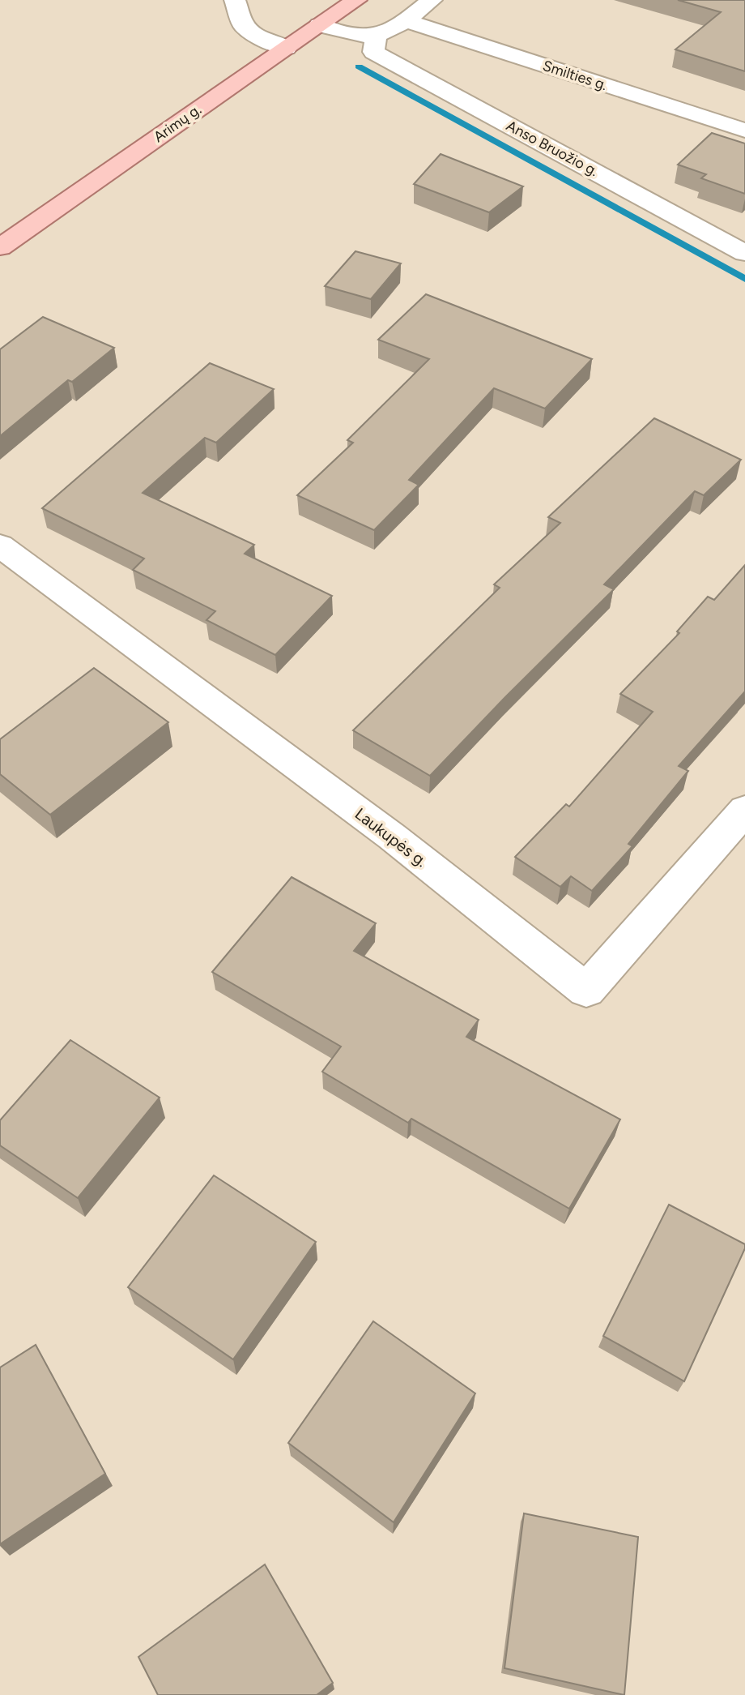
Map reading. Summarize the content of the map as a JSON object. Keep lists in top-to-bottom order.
{
  "streets": {
    "main road": ["Arimų g."],
    "street": ["Smilties g.", "Anso Bruožio g.", "Laukupės g."]
  }
}
